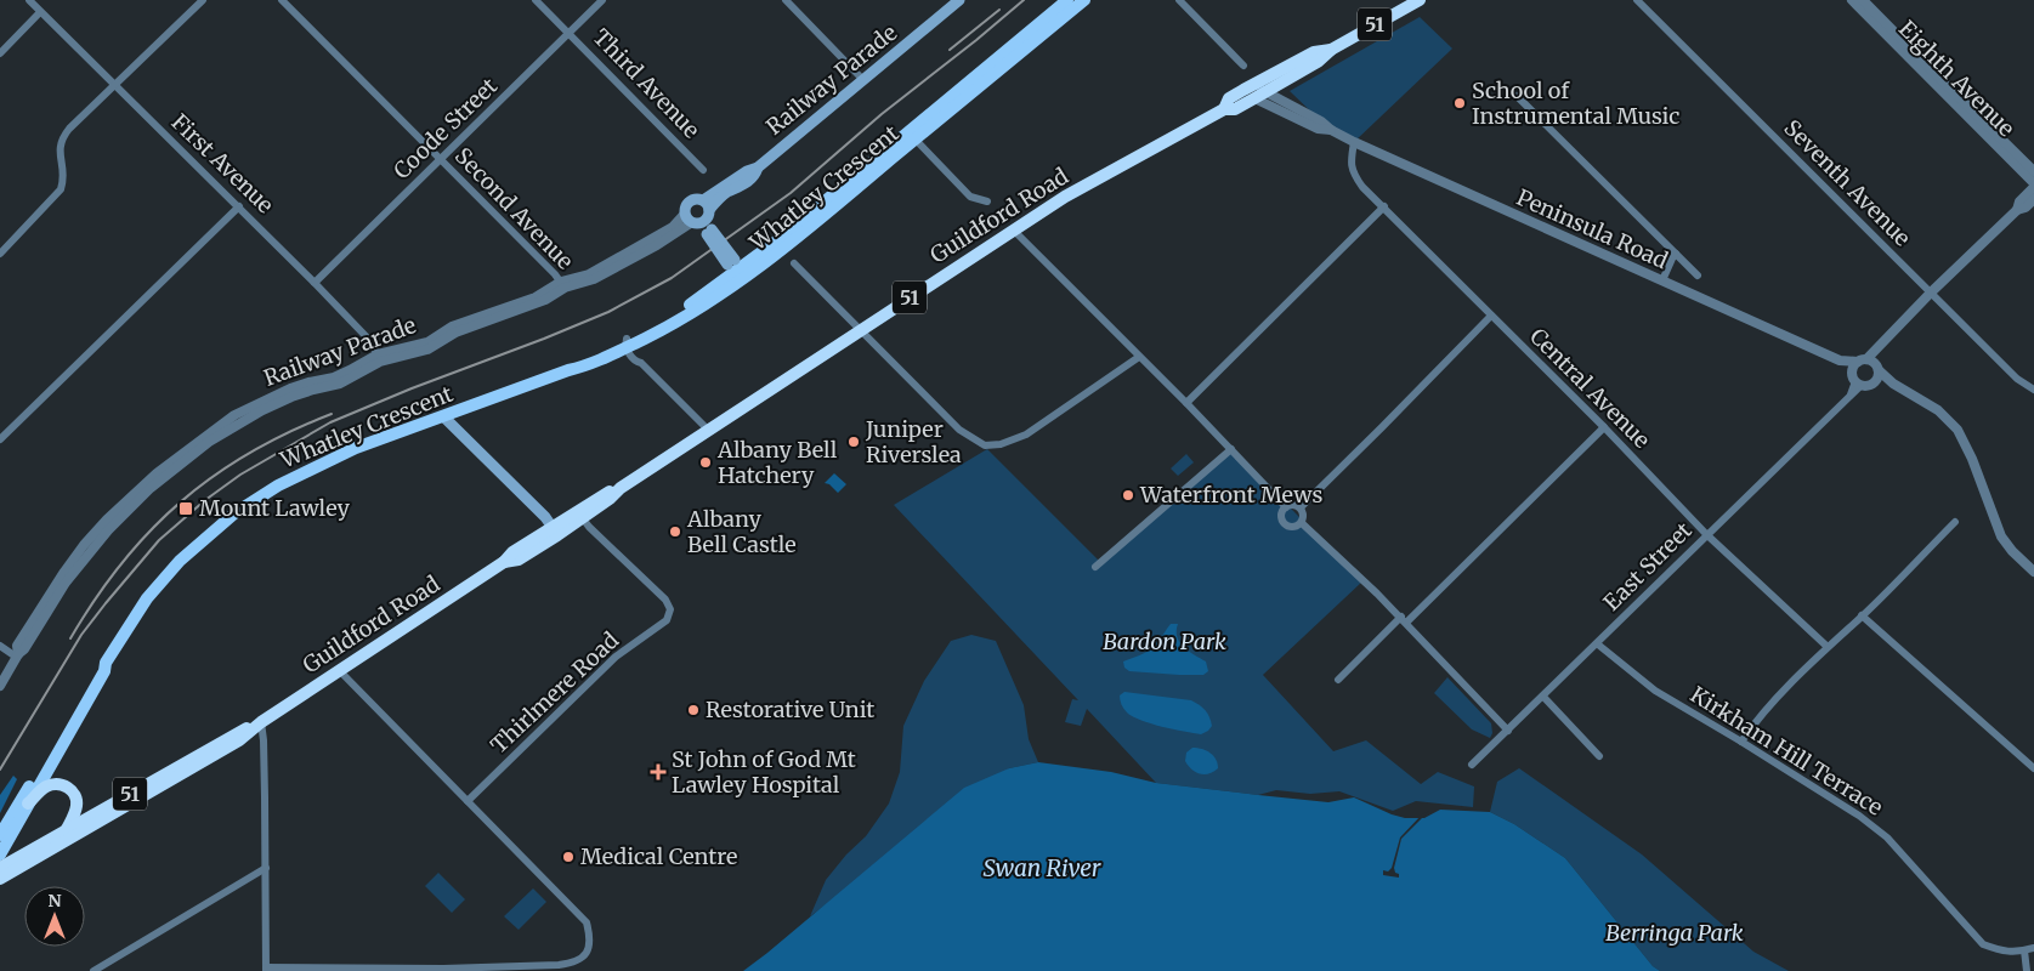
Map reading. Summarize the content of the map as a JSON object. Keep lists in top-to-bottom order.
{
  "streets": {
    "highway": ["51", "Guildford Road"],
    "main road": ["Railway Parade", "Whatley Crescent"],
    "street": [
      "Eighth Avenue",
      "Third Avenue",
      "Coode Street",
      "First Avenue",
      "Seventh Avenue",
      "Second Avenue",
      "Peninsula Road",
      "Central Avenue",
      "East Street",
      "Thirlmere Road",
      "Kirkham Hill Terrace"
    ]
  },
  "crossings": [
    ["Railway Parade", "First Avenue"],
    ["Railway Parade", "Second Avenue"],
    ["Third Avenue", "Coode Street"],
    ["Coode Street", "First Avenue"],
    ["Coode Street", "Second Avenue"],
    ["Guildford Road", "Peninsula Road"],
    ["Guildford Road", "Thirlmere Road"],
    ["Peninsula Road", "Central Avenue"],
    ["Peninsula Road", "East Street"],
    ["Central Avenue", "East Street"],
    ["East Street", "Kirkham Hill Terrace"]
  ],
  "water": ["Swan River"],
  "parks": ["Bardon Park", "Berringa Park"],
  "places": {
    "other": [
      "School of Instrumental Music",
      "Juniper Riverslea",
      "Albany Bell Hatchery",
      "Waterfront Mews",
      "Albany Bell Castle",
      "Restorative Unit",
      "Medical Centre"
    ],
    "transit": ["Mount Lawley"],
    "health": ["St John of God Mt Lawley Hospital"]
  },
  "north": "top"
}
